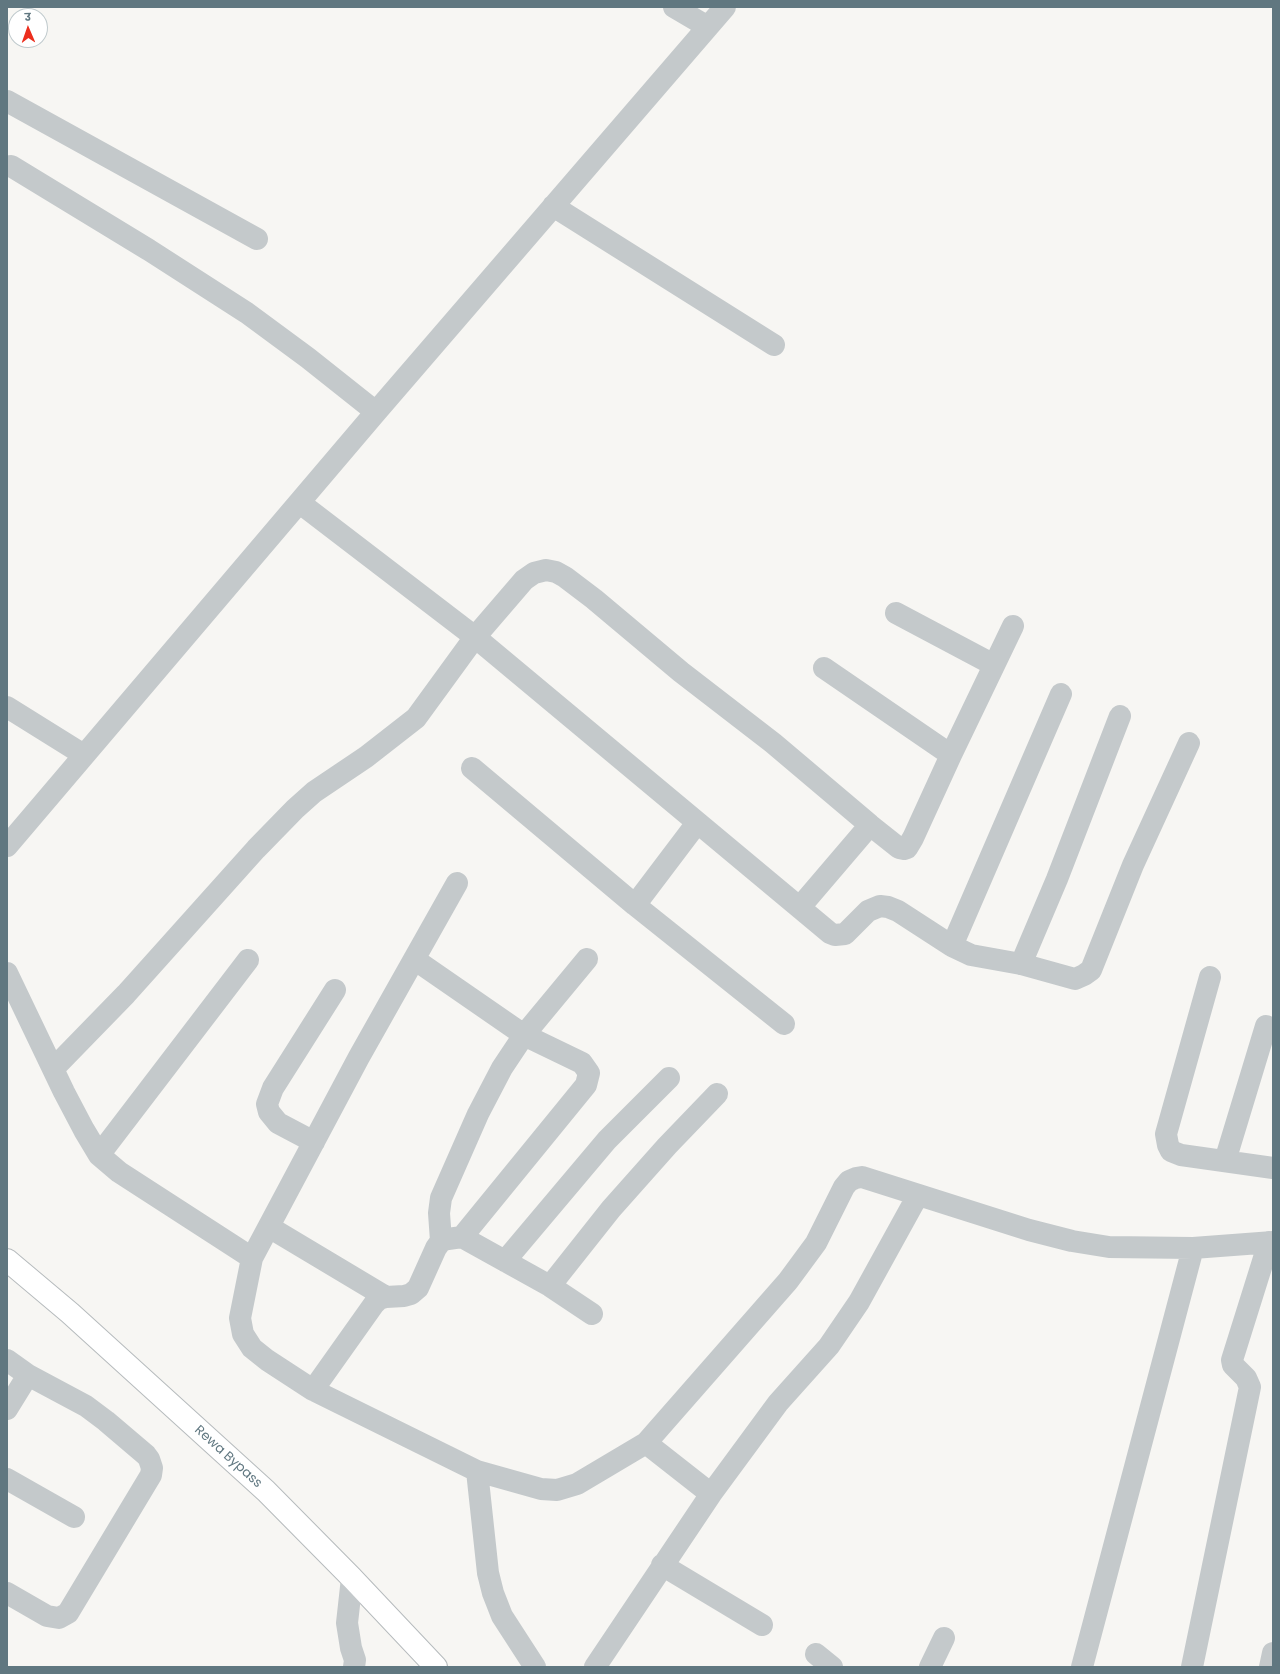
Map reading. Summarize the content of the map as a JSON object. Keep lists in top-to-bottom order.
{
  "streets": {
    "highway": ["Rewa Bypass"]
  },
  "north": "top"
}
